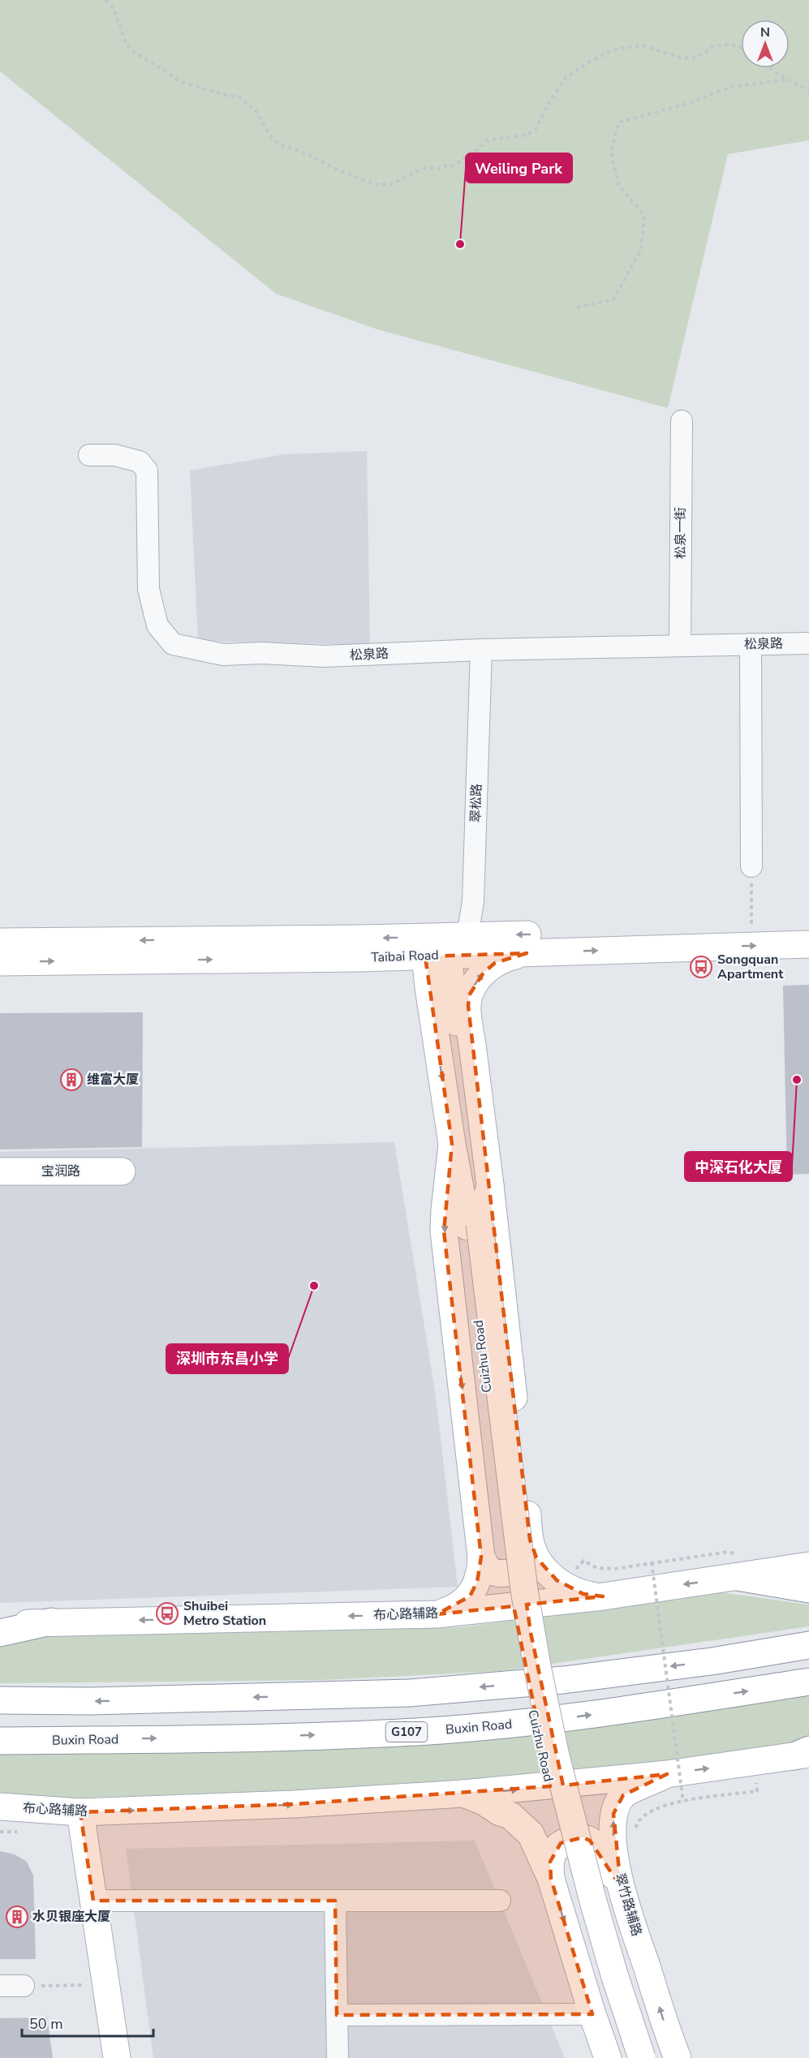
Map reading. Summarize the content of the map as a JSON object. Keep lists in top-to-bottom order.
{
  "streets": {
    "main road": [
      "Taibai Road",
      "宝润路",
      "Cuizhu Road",
      "布心路辅路",
      "Buxin Road",
      "G107",
      "翠竹路辅路"
    ],
    "street": ["松泉一街", "松泉路", "翠松路"]
  },
  "crossings": [
    ["松泉一街", "松泉路"],
    ["松泉路", "翠松路"],
    ["翠松路", "Taibai Road"],
    ["翠松路", "Cuizhu Road"],
    ["Taibai Road", "Cuizhu Road"],
    ["布心路辅路", "翠竹路辅路"]
  ],
  "places": {
    "other": ["Weiling Park", "中深石化大厦", "深圳市东昌小学"],
    "bus stop": ["Songquan Apartment", "Shuibei Metro Station"],
    "building": ["维富大厦", "水贝银座大厦"]
  },
  "scale_bar": "50 m",
  "north": "top"
}
